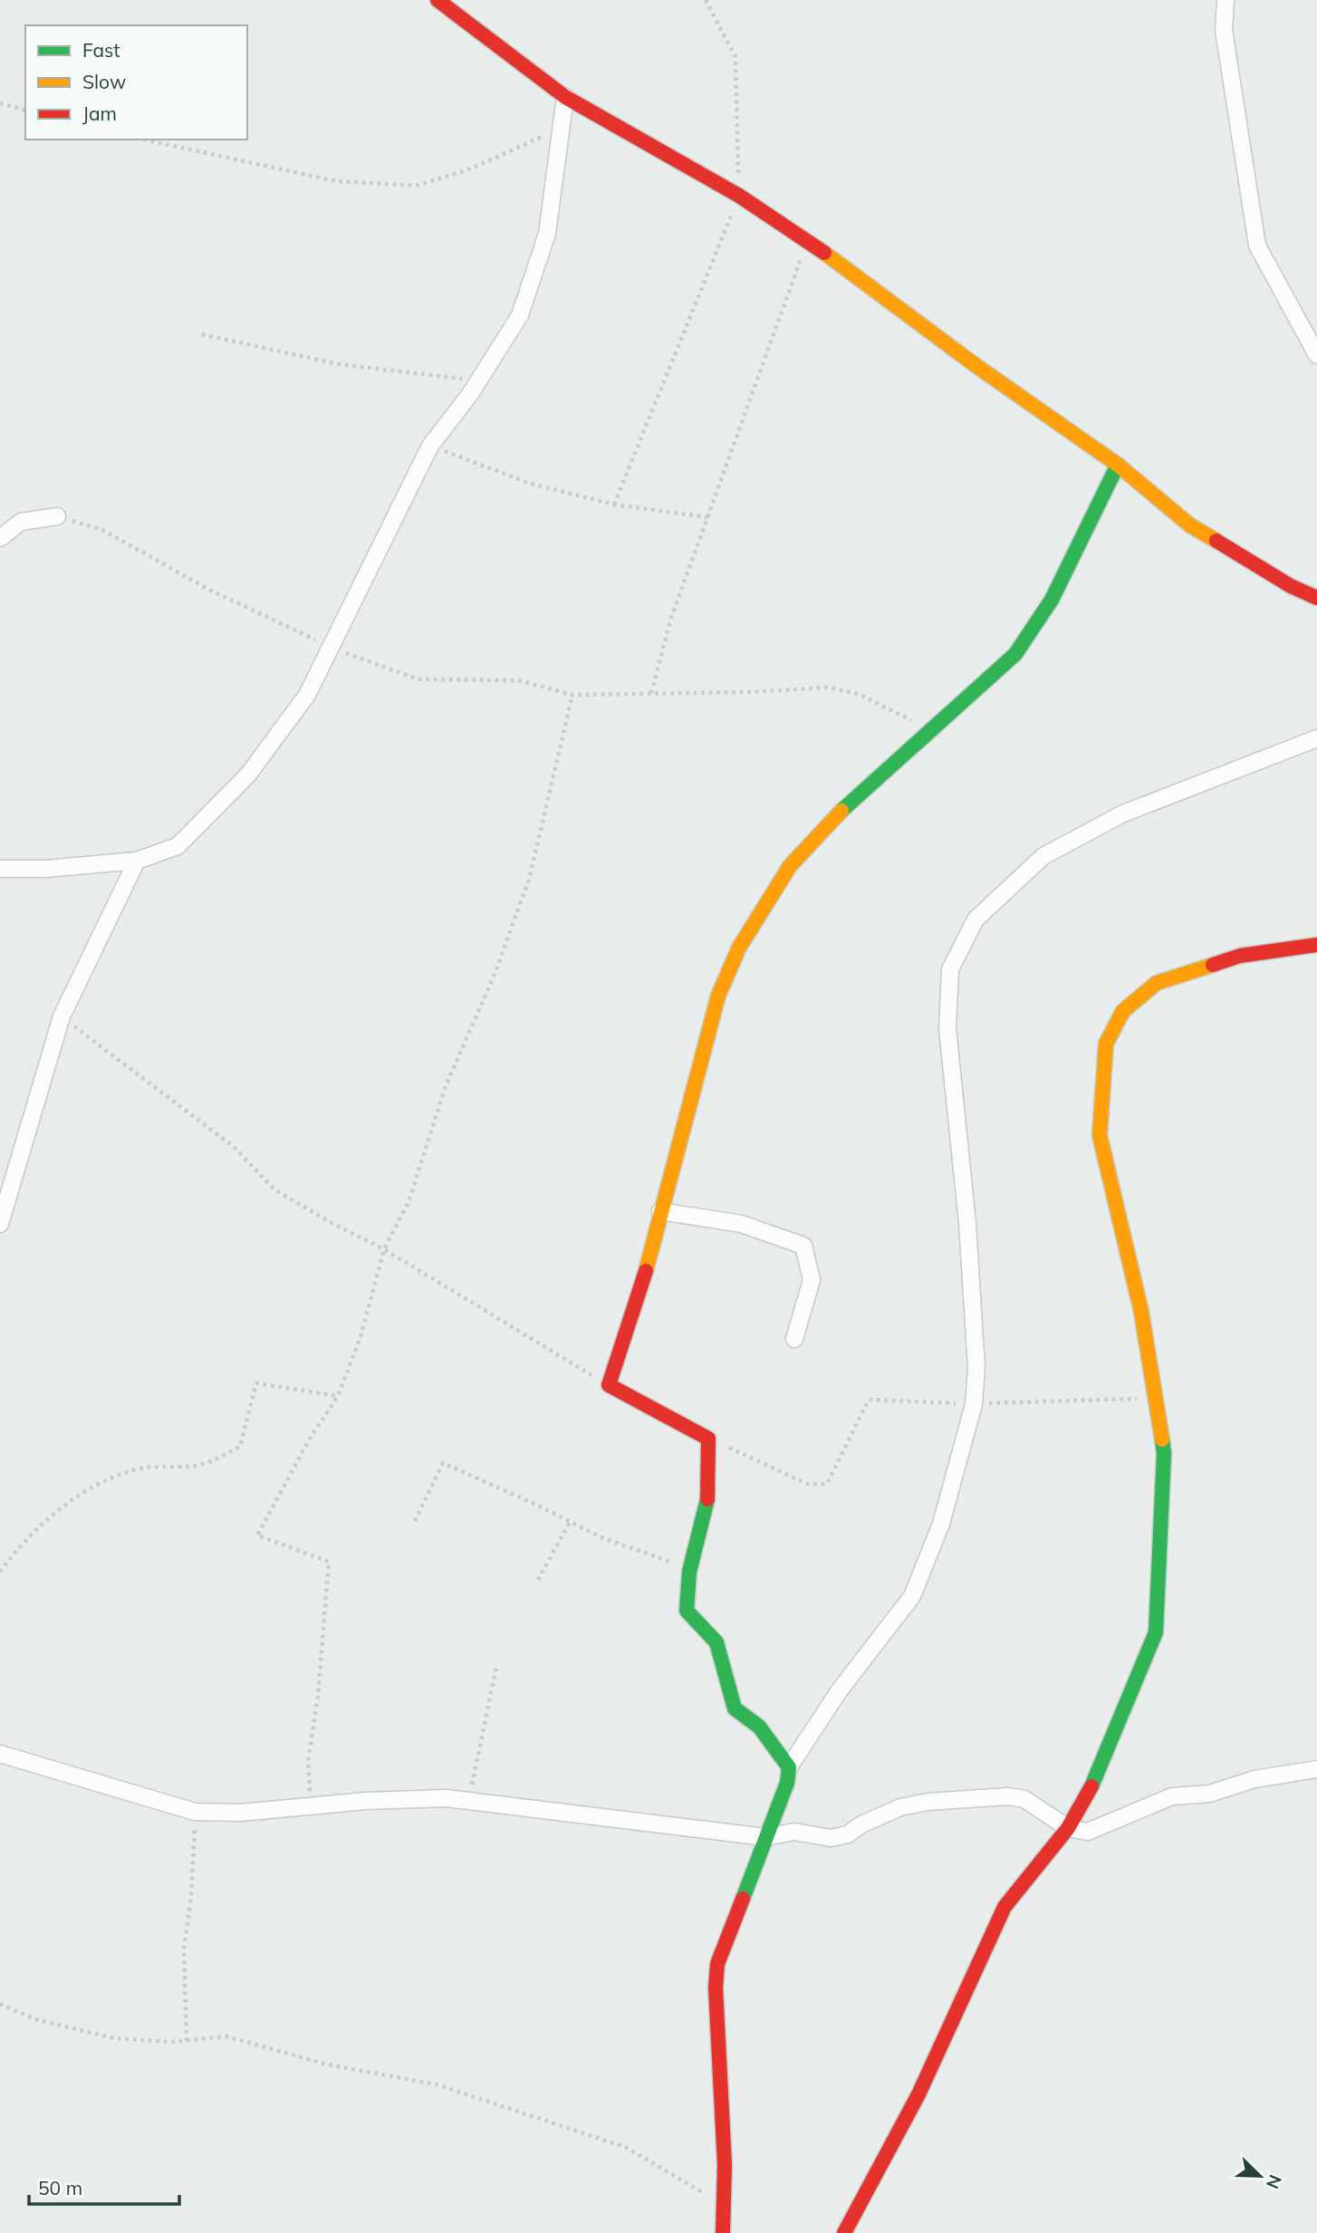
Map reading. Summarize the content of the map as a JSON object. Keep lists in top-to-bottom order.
{
  "legend": ["Fast", "Slow", "Jam"],
  "scale_bar": "50 m",
  "north": "bottom right"
}
